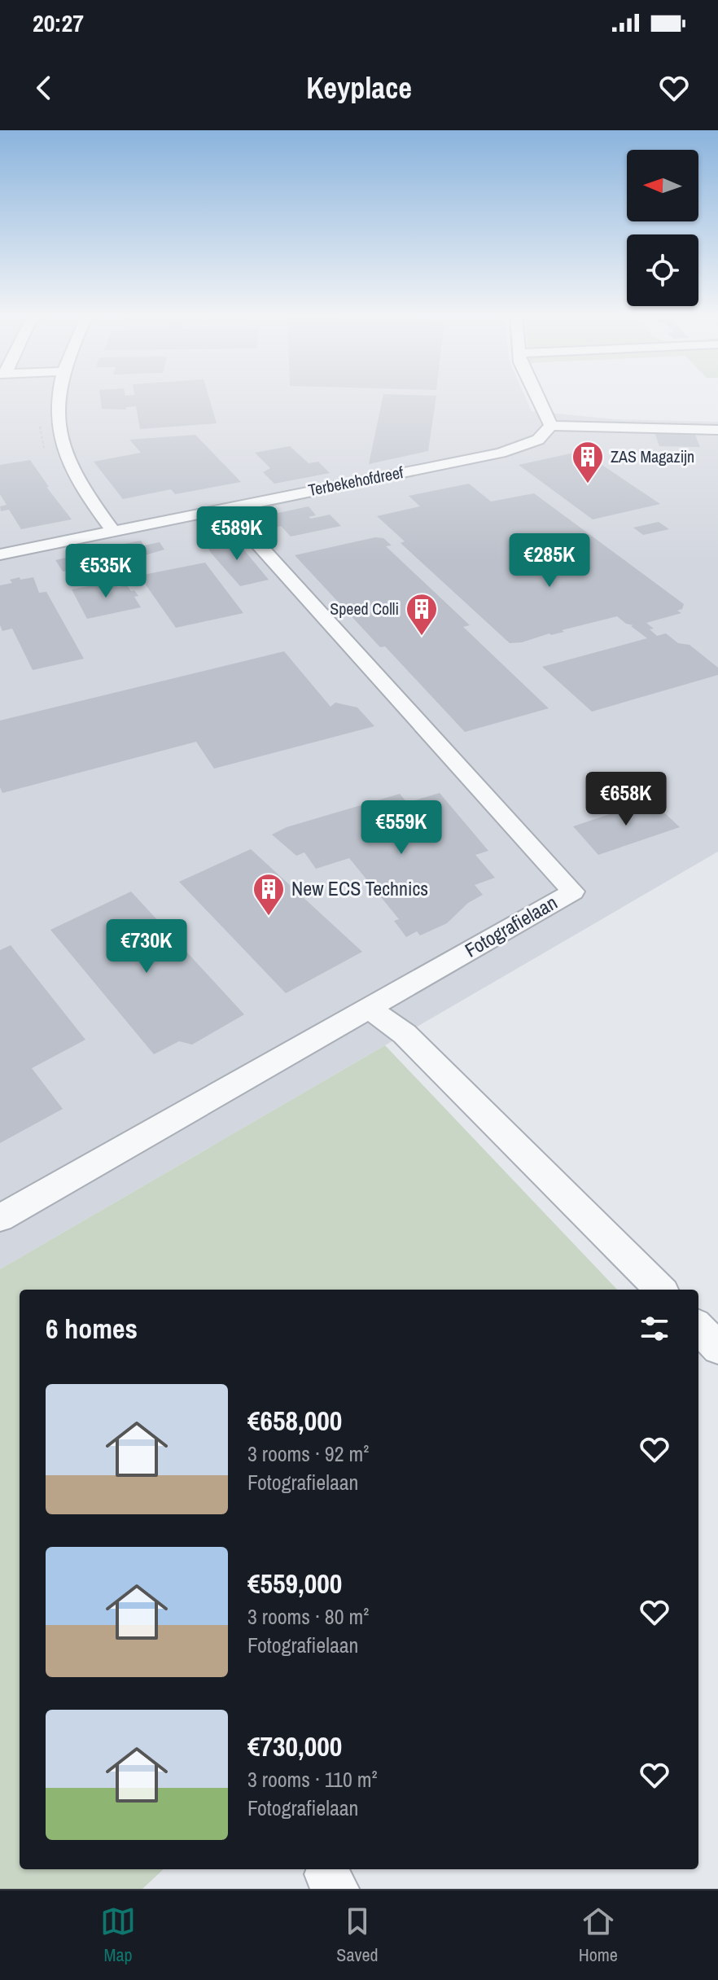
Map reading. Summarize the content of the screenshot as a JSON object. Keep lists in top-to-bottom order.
{
  "streets": {
    "street": ["Terbekehofdreef", "Fotografielaan"]
  },
  "crossings": [
    ["Terbekehofdreef", "Fotografielaan"]
  ],
  "places": {
    "building": ["ZAS Magazijn", "Speed Colli", "New ECS Technics"]
  },
  "north": "left",
  "page": {
    "status": "20:27",
    "header": "Keyplace",
    "price": [
      "€589K",
      "€285K",
      "€535K",
      "€658K",
      "€559K",
      "€730K"
    ],
    "heading": "6 homes",
    "list": [
      {
        "name": "€658,000",
        "note": "3 rooms · 92 m² · Fotografielaan"
      },
      {
        "name": "€559,000",
        "note": "3 rooms · 80 m² · Fotografielaan"
      },
      {
        "name": "€730,000",
        "note": "3 rooms · 110 m² · Fotografielaan"
      }
    ],
    "tabs": ["Map", "Saved", "Home"]
  }
}
